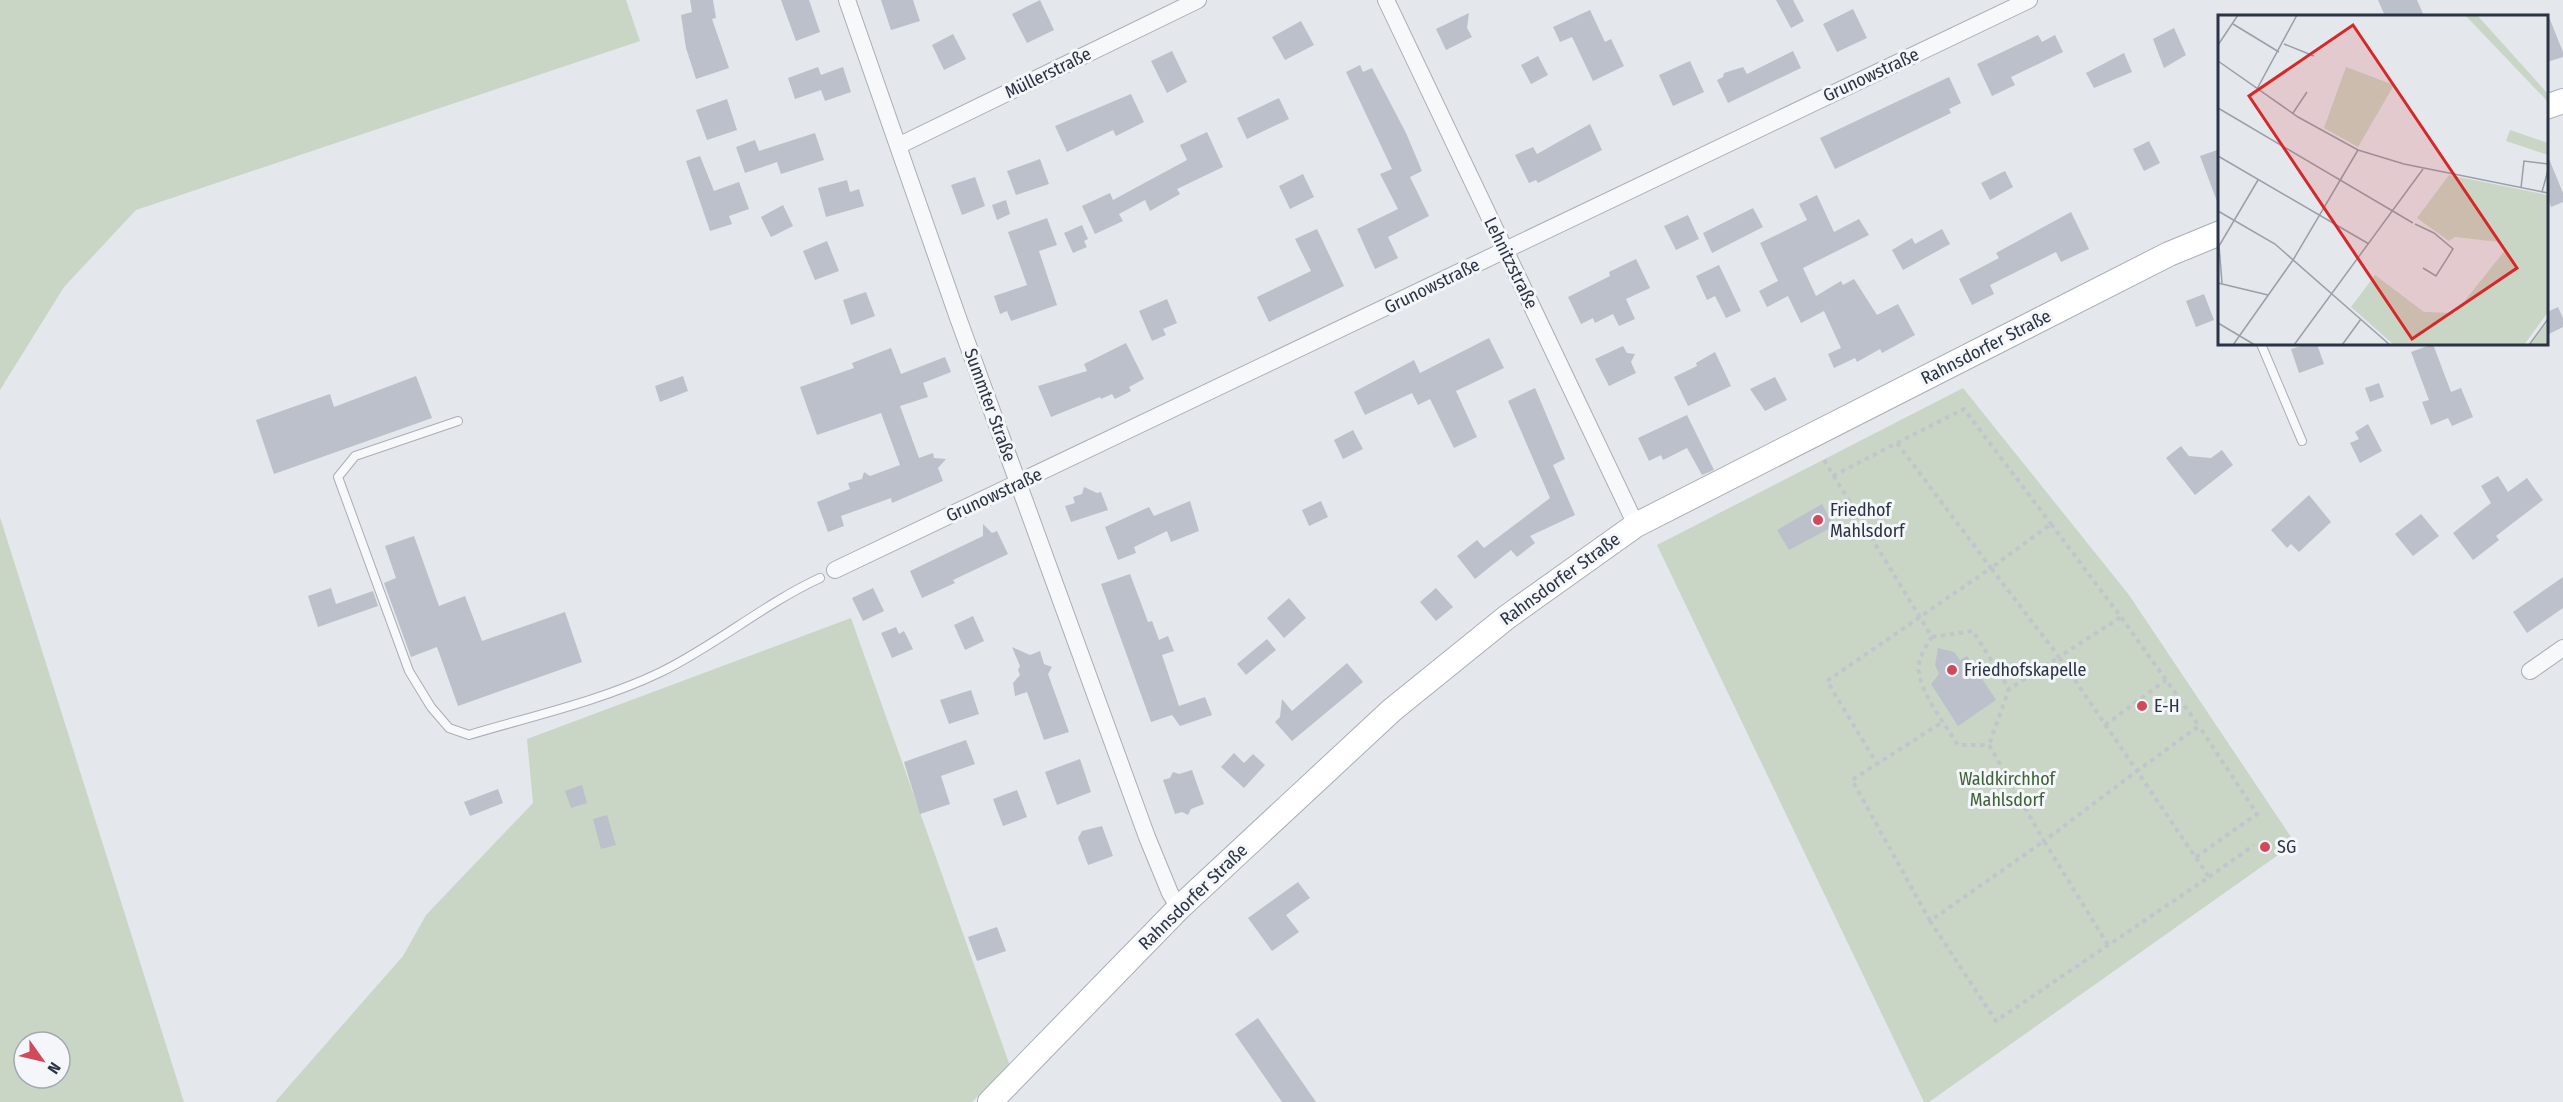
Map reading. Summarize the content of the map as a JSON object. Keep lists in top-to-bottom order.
{
  "streets": {
    "street": [
      "Müllerstraße",
      "Grunowstraße",
      "Lehnitzstraße",
      "Rahnsdorfer Straße",
      "Summter Straße"
    ]
  },
  "crossings": [
    ["Müllerstraße", "Summter Straße"],
    ["Grunowstraße", "Lehnitzstraße"],
    ["Grunowstraße", "Summter Straße"],
    ["Lehnitzstraße", "Rahnsdorfer Straße"],
    ["Rahnsdorfer Straße", "Summter Straße"]
  ],
  "parks": ["Waldkirchhof Mahlsdorf"],
  "places": [
    "Friedhof Mahlsdorf",
    "Friedhofskapelle",
    "E-H",
    "SG"
  ],
  "north": "bottom right"
}
